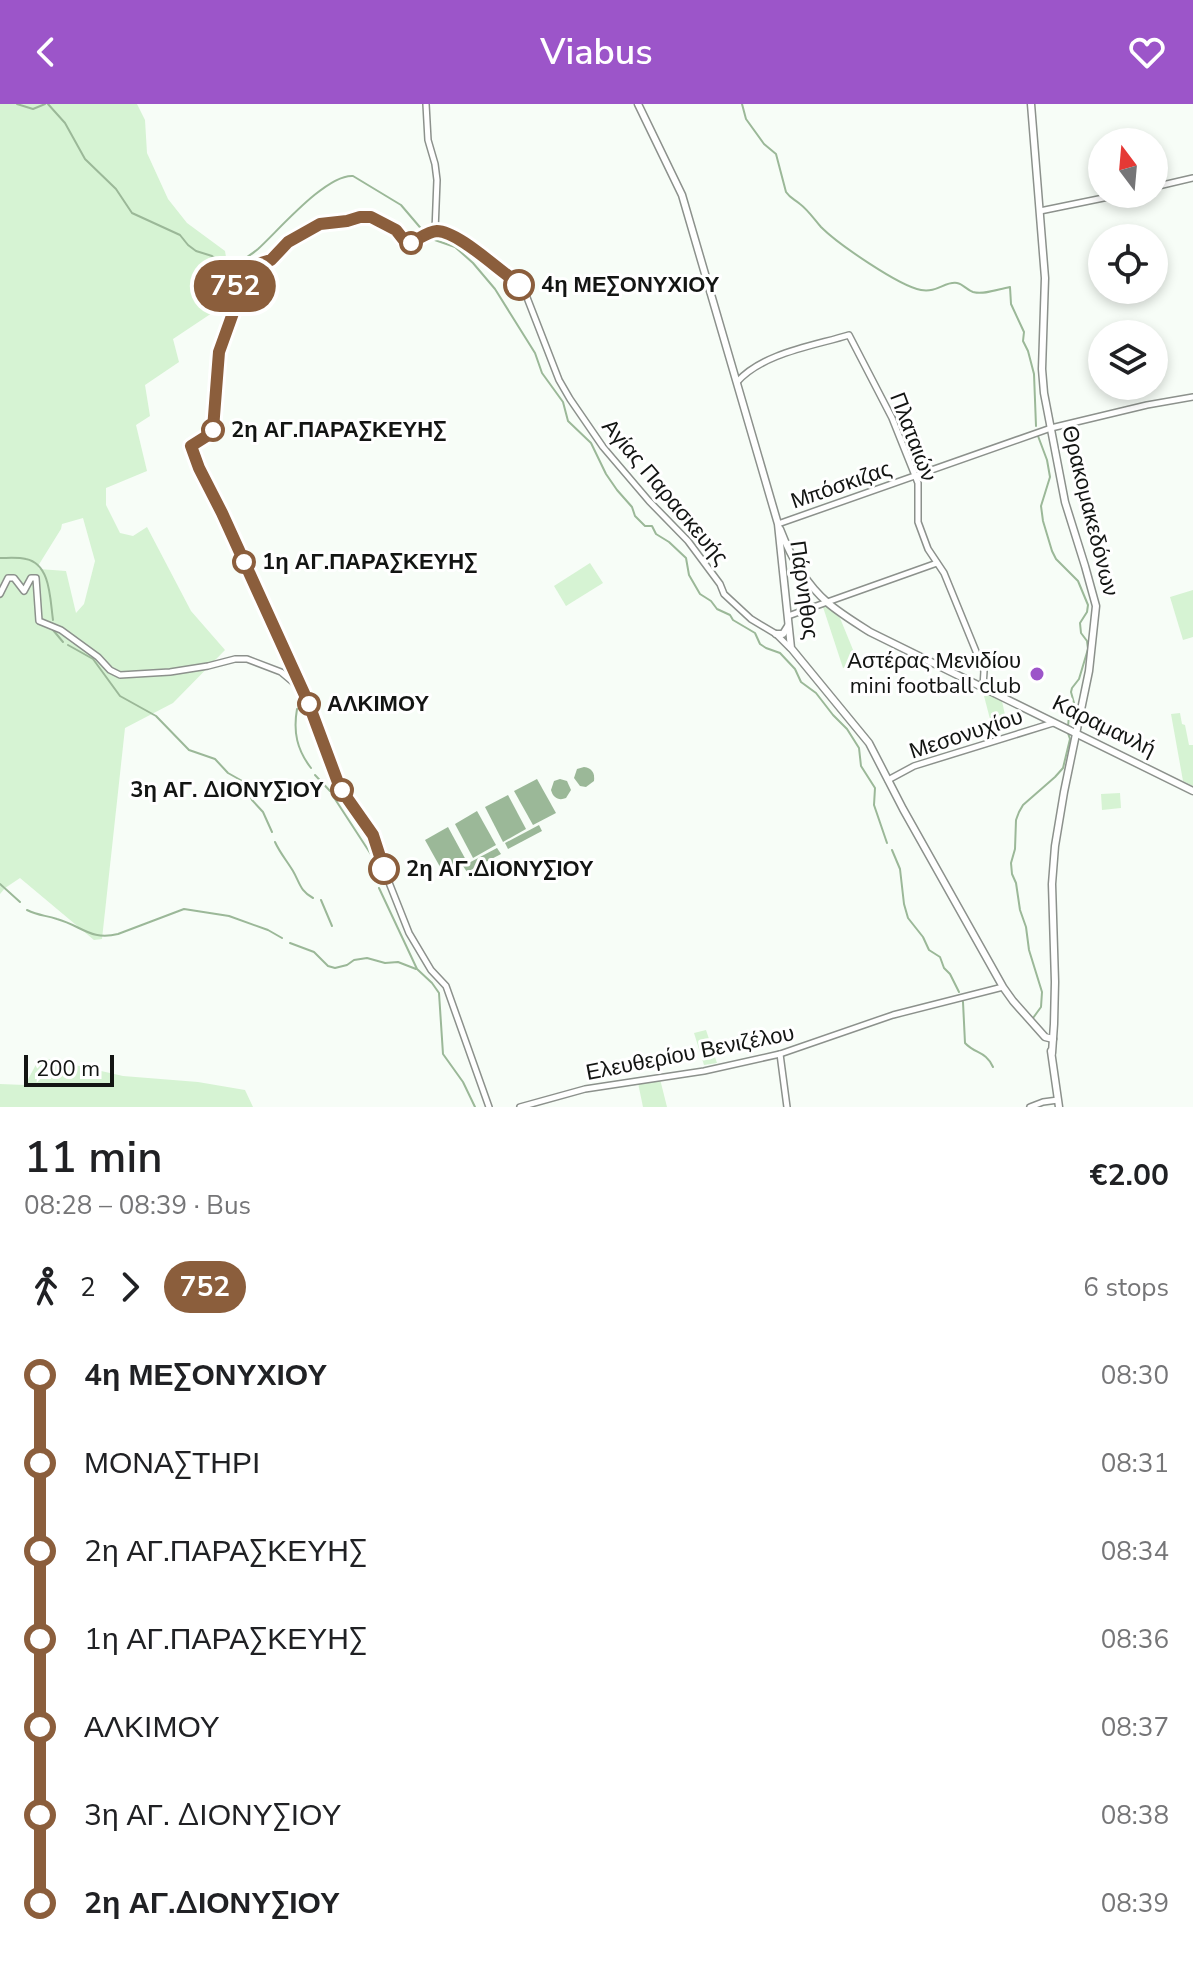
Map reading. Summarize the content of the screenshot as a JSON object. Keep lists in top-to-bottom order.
{
  "streets": {
    "main road": ["Θρακομακεδόνων", "Πάρνηθος", "Καραμανλή"],
    "street": [
      "Πλαταιών",
      "Μπόσκιζας",
      "Αγίας Παρασκευής",
      "Μεσονυχίου",
      "Ελευθερίου Βενιζέλου"
    ]
  },
  "crossings": [
    ["Πλαταιών", "Μπόσκιζας"],
    ["Πλαταιών", "Πάρνηθος"],
    ["Πλαταιών", "Καραμανλή"],
    ["Μπόσκιζας", "Θρακομακεδόνων"],
    ["Μπόσκιζας", "Πάρνηθος"],
    ["Μπόσκιζας", "Καραμανλή"],
    ["Αγίας Παρασκευής", "Πάρνηθος"],
    ["Θρακομακεδόνων", "Πάρνηθος"],
    ["Θρακομακεδόνων", "Καραμανλή"],
    ["Πάρνηθος", "Καραμανλή"],
    ["Πάρνηθος", "Μεσονυχίου"],
    ["Πάρνηθος", "Ελευθερίου Βενιζέλου"],
    ["Καραμανλή", "Μεσονυχίου"]
  ],
  "places": [
    "4η ΜΕΣΟΝΥΧΙΟΥ",
    "2η ΑΓ.ΠΑΡΑΣΚΕΥΗΣ",
    "1η ΑΓ.ΠΑΡΑΣΚΕΥΗΣ",
    "Αστέρας Μενιδίου mini football club",
    "ΑΛΚΙΜΟΥ",
    "3η ΑΓ. ΔΙΟΝΥΣΙΟΥ",
    "2η ΑΓ.ΔΙΟΝΥΣΙΟΥ"
  ],
  "lines": ["bus line 752"],
  "scale_bar": "200 m",
  "north": "top",
  "page": {
    "header": "Viabus",
    "on_map": "752",
    "scale": "200 m",
    "heading": ["11 min", "08:28 – 08:39 · Bus", "€2.00"],
    "legs": ["2", "752", "6 stops"],
    "list": [
      {
        "name": "4η ΜΕΣΟΝΥΧΙΟΥ",
        "value": "08:30"
      },
      {
        "name": "ΜΟΝΑΣΤΗΡΙ",
        "value": "08:31"
      },
      {
        "name": "2η ΑΓ.ΠΑΡΑΣΚΕΥΗΣ",
        "value": "08:34"
      },
      {
        "name": "1η ΑΓ.ΠΑΡΑΣΚΕΥΗΣ",
        "value": "08:36"
      },
      {
        "name": "ΑΛΚΙΜΟΥ",
        "value": "08:37"
      },
      {
        "name": "3η ΑΓ. ΔΙΟΝΥΣΙΟΥ",
        "value": "08:38"
      },
      {
        "name": "2η ΑΓ.ΔΙΟΝΥΣΙΟΥ",
        "value": "08:39"
      }
    ]
  }
}
